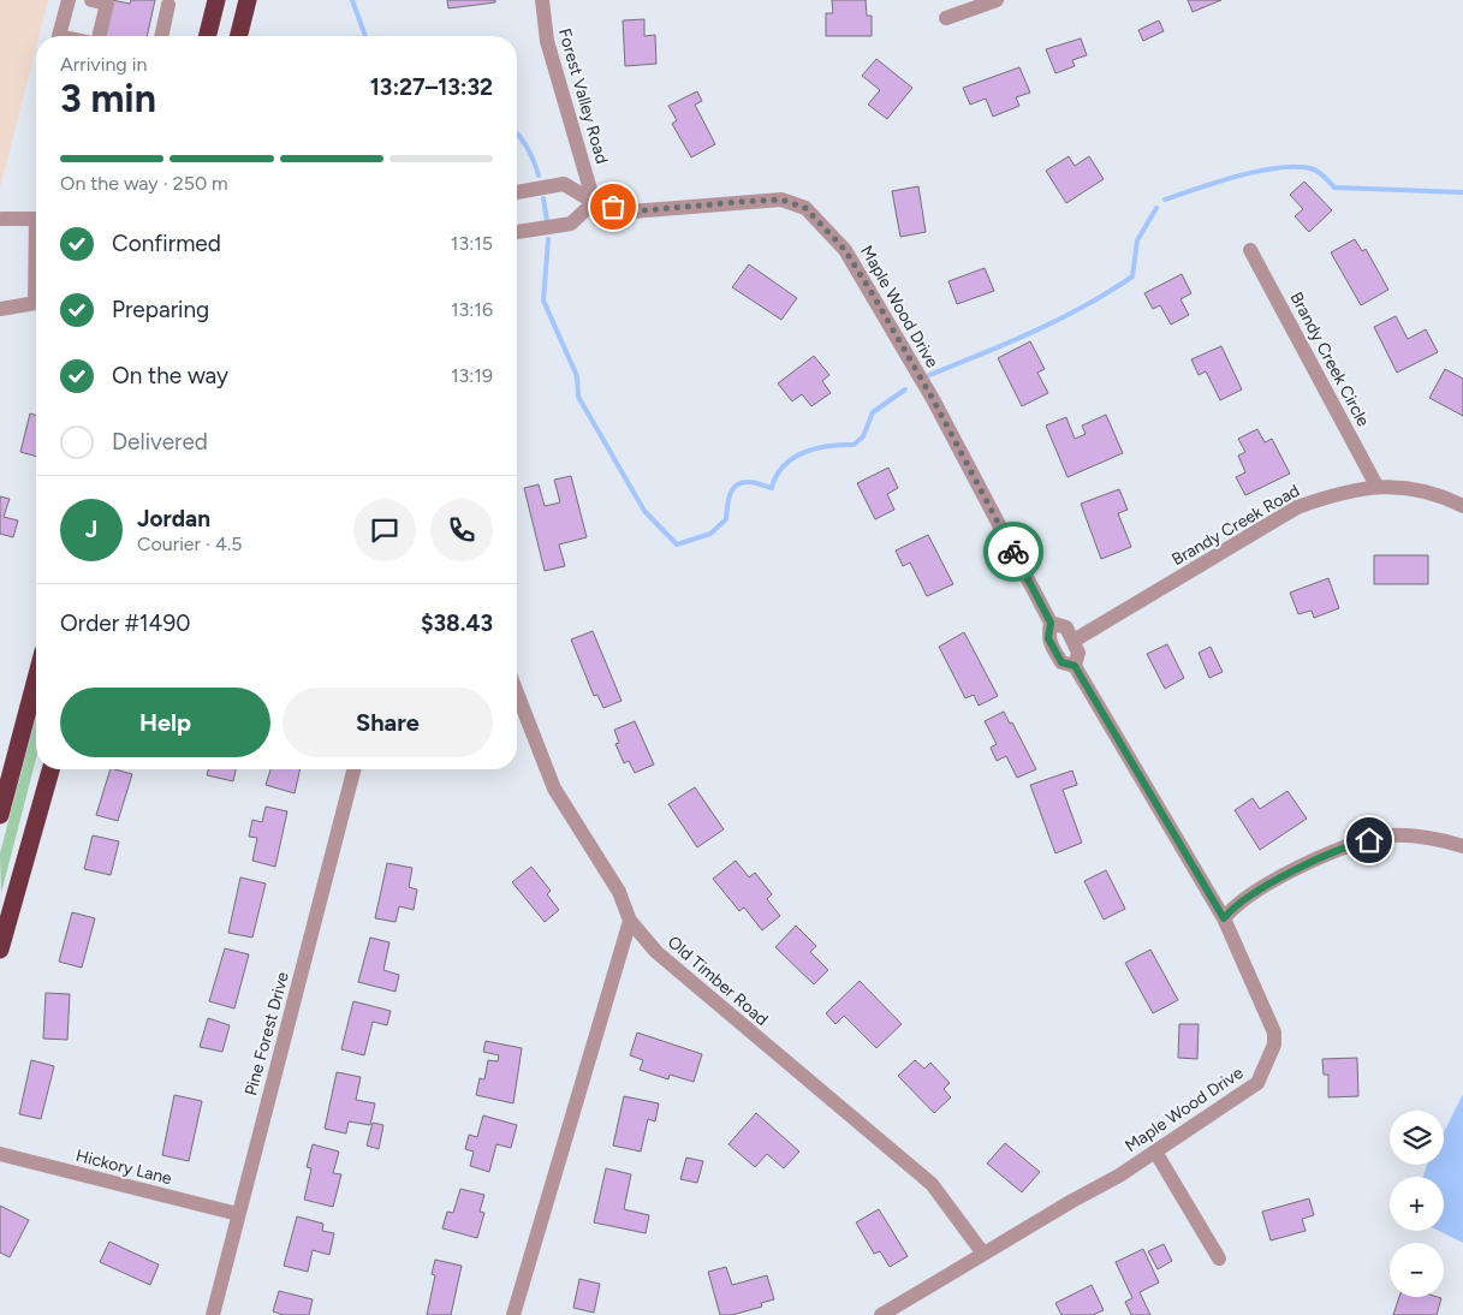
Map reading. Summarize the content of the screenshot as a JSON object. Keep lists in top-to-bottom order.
{
  "streets": {
    "street": [
      "Forest Valley Road",
      "Maple Wood Drive",
      "Brandy Creek Circle",
      "Brandy Creek Road",
      "Old Timber Road",
      "Pine Forest Drive",
      "Hickory Lane"
    ]
  },
  "crossings": [
    ["Forest Valley Road", "Maple Wood Drive"],
    ["Maple Wood Drive", "Brandy Creek Road"],
    ["Maple Wood Drive", "Old Timber Road"],
    ["Brandy Creek Circle", "Brandy Creek Road"],
    ["Pine Forest Drive", "Hickory Lane"]
  ],
  "page": {
    "heading": ["3 min", "Arriving in", "13:27–13:32"],
    "panel": [
      "Jordan",
      "Courier · 4.5",
      "Order #1490",
      "$38.43"
    ],
    "bar": "On the way · 250 m",
    "list": [
      ["Confirmed", "13:15"],
      ["Preparing", "13:16"],
      ["On the way", "13:19"],
      "Delivered"
    ],
    "round": "J",
    "buttons": ["Help", "Share"],
    "map_buttons": ["+", "−"]
  }
}
